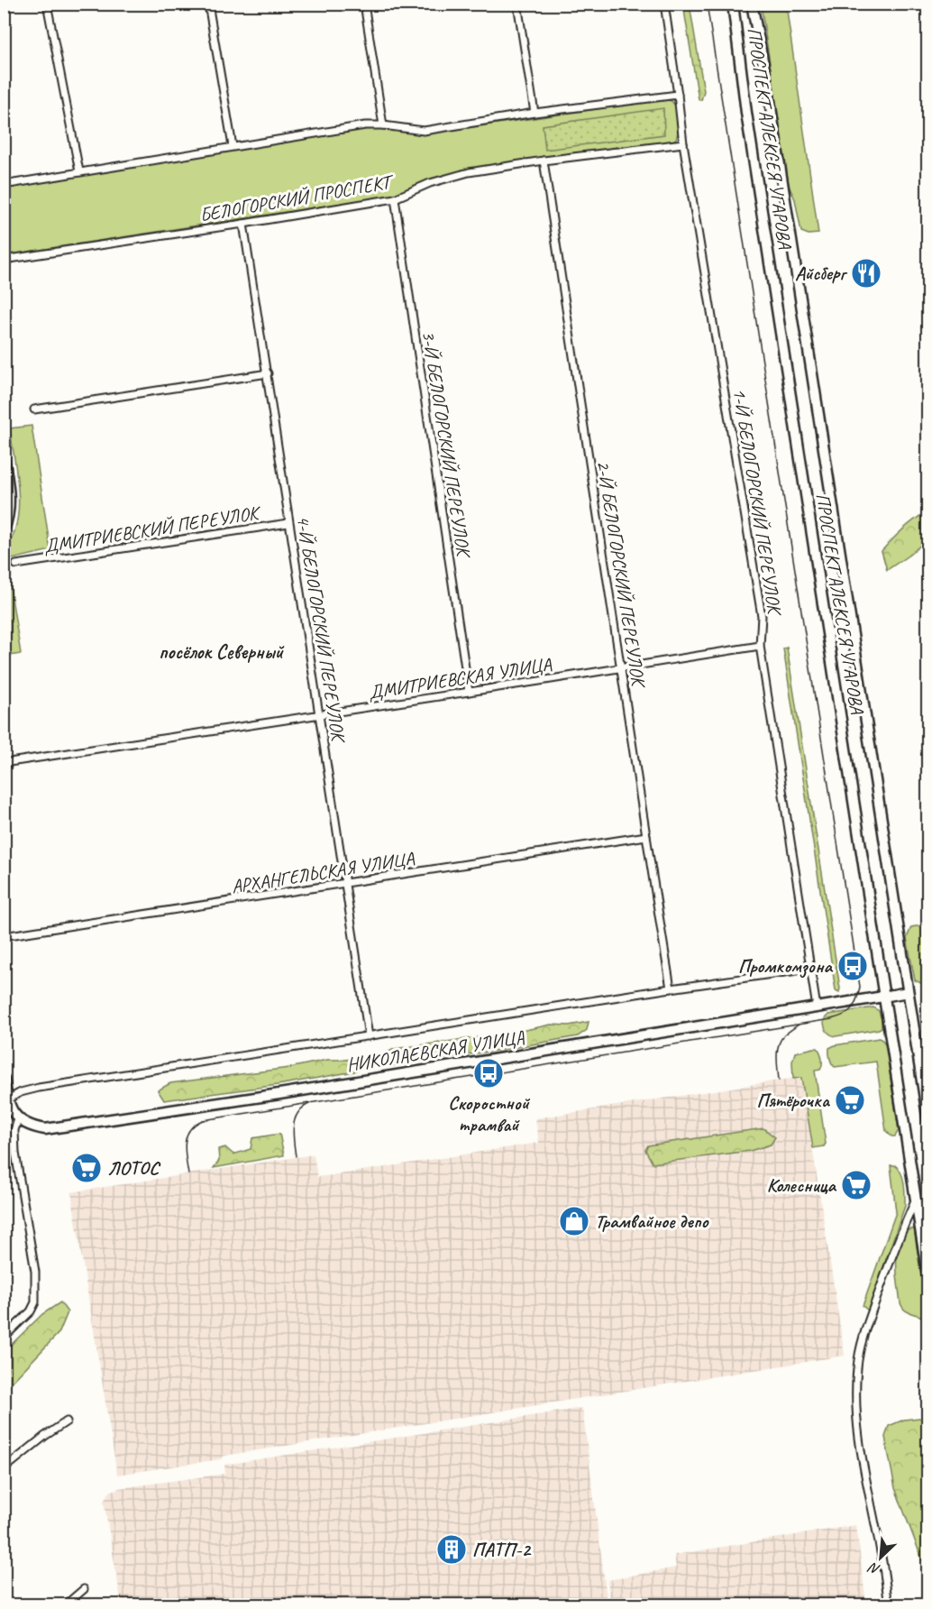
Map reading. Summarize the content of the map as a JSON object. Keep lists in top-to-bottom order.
{
  "streets": {
    "main road": ["ПРОСПЕКТ АЛЕКСЕЯ УГАРОВА", "НИКОЛАЕВСКАЯ УЛИЦА"],
    "street": [
      "БЕЛОГОРСКИЙ ПРОСПЕКТ",
      "3-Й БЕЛОГОРСКИЙ ПЕРЕУЛОК",
      "1-Й БЕЛОГОРСКИЙ ПЕРЕУЛОК",
      "ДМИТРИЕВСКИЙ ПЕРЕУЛОК",
      "2-Й БЕЛОГОРСКИЙ ПЕРЕУЛОК",
      "4-Й БЕЛОГОРСКИЙ ПЕРЕУЛОК",
      "ДМИТРИЕВСКАЯ УЛИЦА",
      "АРХАНГЕЛЬСКАЯ УЛИЦА"
    ]
  },
  "crossings": [
    ["ПРОСПЕКТ АЛЕКСЕЯ УГАРОВА", "НИКОЛАЕВСКАЯ УЛИЦА"],
    ["БЕЛОГОРСКИЙ ПРОСПЕКТ", "3-Й БЕЛОГОРСКИЙ ПЕРЕУЛОК"],
    ["БЕЛОГОРСКИЙ ПРОСПЕКТ", "1-Й БЕЛОГОРСКИЙ ПЕРЕУЛОК"],
    ["БЕЛОГОРСКИЙ ПРОСПЕКТ", "2-Й БЕЛОГОРСКИЙ ПЕРЕУЛОК"],
    ["БЕЛОГОРСКИЙ ПРОСПЕКТ", "4-Й БЕЛОГОРСКИЙ ПЕРЕУЛОК"],
    ["3-Й БЕЛОГОРСКИЙ ПЕРЕУЛОК", "ДМИТРИЕВСКАЯ УЛИЦА"],
    ["1-Й БЕЛОГОРСКИЙ ПЕРЕУЛОК", "ДМИТРИЕВСКАЯ УЛИЦА"],
    ["1-Й БЕЛОГОРСКИЙ ПЕРЕУЛОК", "НИКОЛАЕВСКАЯ УЛИЦА"],
    ["ДМИТРИЕВСКИЙ ПЕРЕУЛОК", "4-Й БЕЛОГОРСКИЙ ПЕРЕУЛОК"],
    ["2-Й БЕЛОГОРСКИЙ ПЕРЕУЛОК", "ДМИТРИЕВСКАЯ УЛИЦА"],
    ["2-Й БЕЛОГОРСКИЙ ПЕРЕУЛОК", "АРХАНГЕЛЬСКАЯ УЛИЦА"],
    ["2-Й БЕЛОГОРСКИЙ ПЕРЕУЛОК", "НИКОЛАЕВСКАЯ УЛИЦА"],
    ["4-Й БЕЛОГОРСКИЙ ПЕРЕУЛОК", "ДМИТРИЕВСКАЯ УЛИЦА"],
    ["4-Й БЕЛОГОРСКИЙ ПЕРЕУЛОК", "АРХАНГЕЛЬСКАЯ УЛИЦА"],
    ["4-Й БЕЛОГОРСКИЙ ПЕРЕУЛОК", "НИКОЛАЕВСКАЯ УЛИЦА"]
  ],
  "districts": ["посёлок Северный"],
  "places": {
    "restaurant": ["Айсберг"],
    "bus stop": ["Промкомзона", "Скоростной трамвай"],
    "supermarket": ["Пятёрочка", "ЛОТОС", "Колесница"],
    "shop": ["Трамвайное депо"],
    "building": ["ПАТП-2"]
  },
  "north": "bottom left"
}
